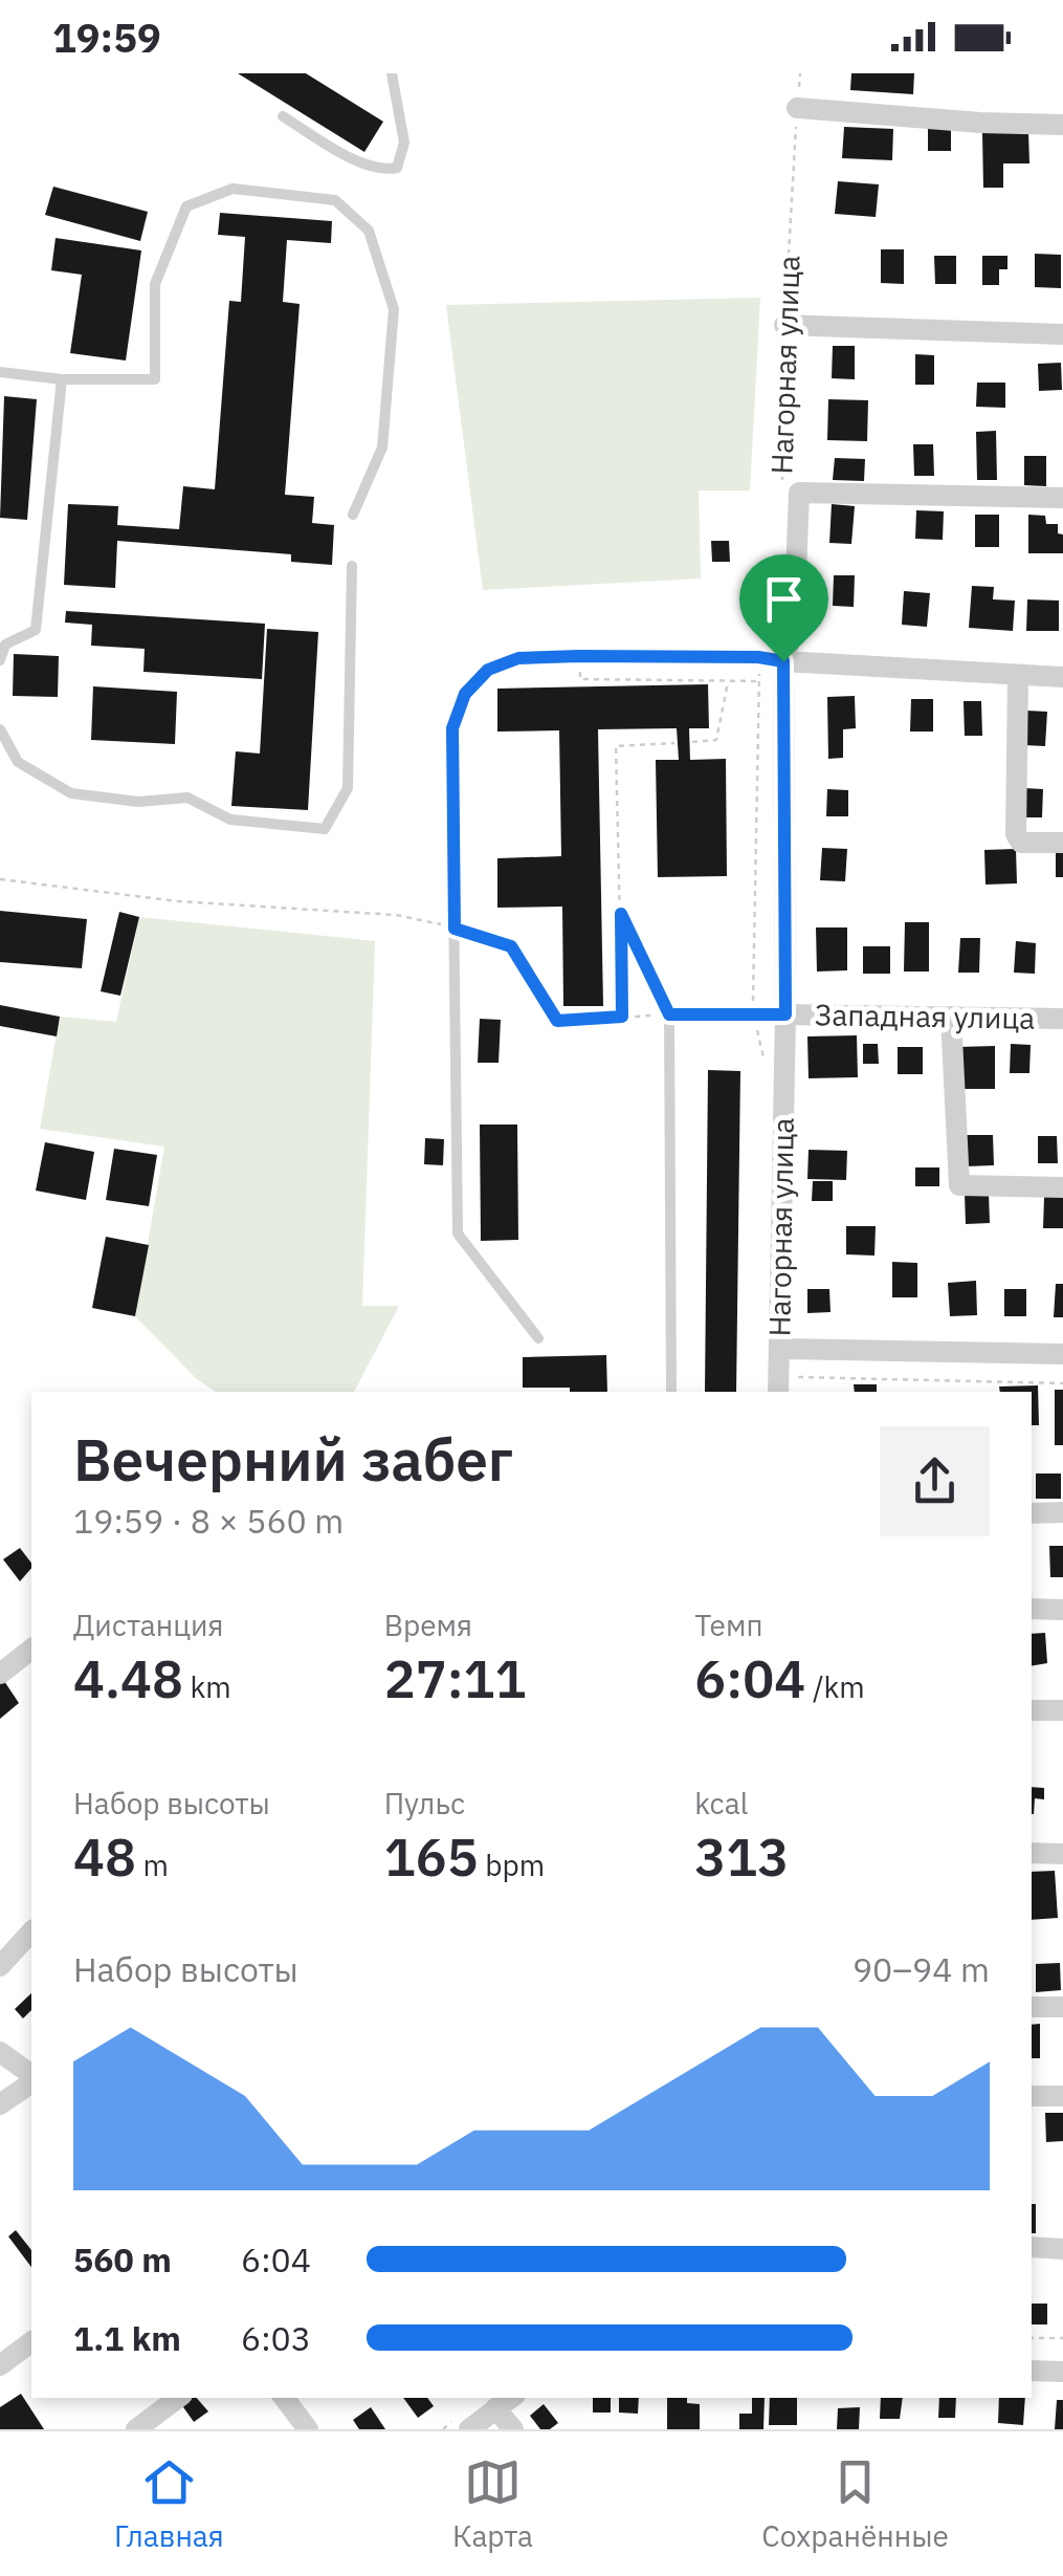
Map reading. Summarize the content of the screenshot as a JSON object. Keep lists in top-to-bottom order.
{
  "streets": {
    "street": ["Нагорная улица", "Западная улица"]
  },
  "crossings": [
    ["Нагорная улица", "Западная улица"]
  ],
  "page": {
    "status": "19:59",
    "heading": ["Вечерний забег", "19:59 · 8 × 560 m"],
    "stats": [
      ["Дистанция", "4.48 km"],
      ["Время", "27:11"],
      ["Темп", "6:04 /km"],
      ["Набор высоты", "48 m"],
      ["Пульс", "165 bpm"],
      ["kcal", "313"]
    ],
    "chart": ["Набор высоты", "90–94 m"],
    "list": [
      {
        "name": "560 m",
        "note": "6:04"
      },
      {
        "name": "1.1 km",
        "note": "6:03"
      }
    ],
    "tabs": ["Главная", "Карта", "Сохранённые"]
  }
}
